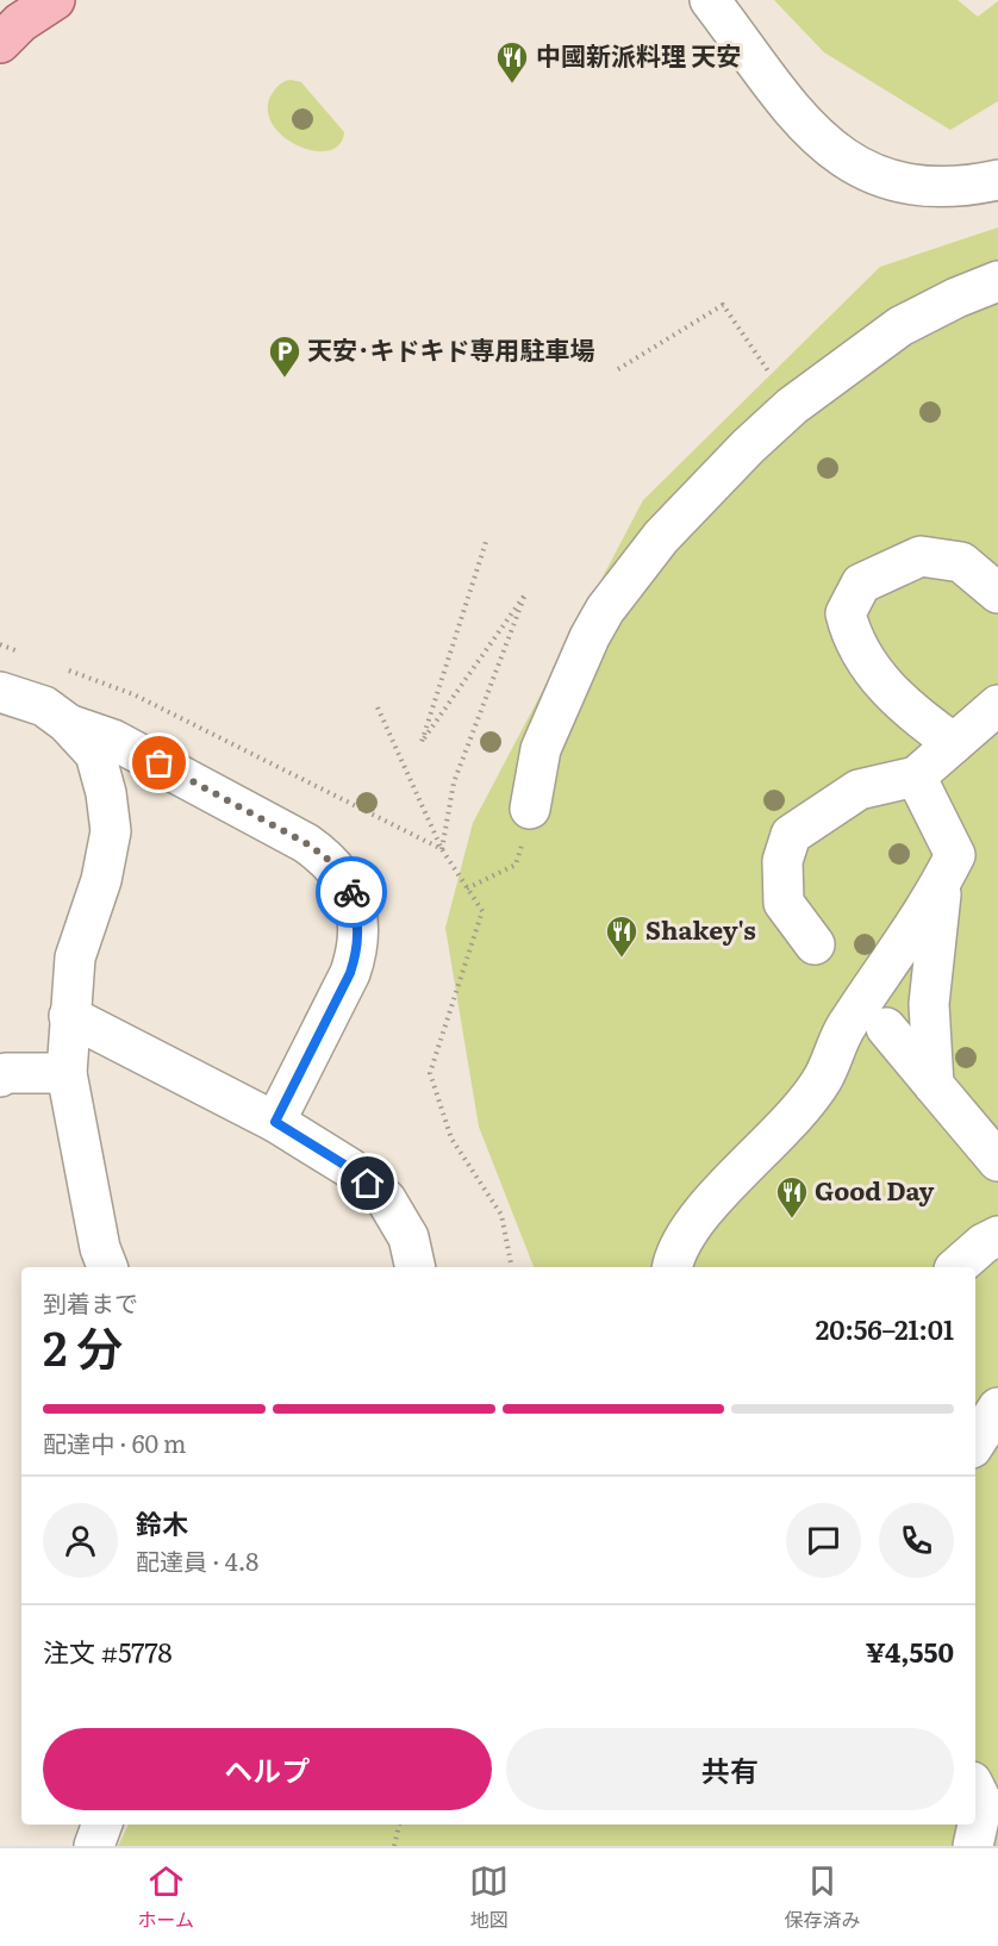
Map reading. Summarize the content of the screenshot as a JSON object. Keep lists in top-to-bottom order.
{
  "places": {
    "restaurant": ["中國新派料理 天安", "Shakey's", "Good Day"],
    "parking": ["天安･キドキド専用駐車場"]
  },
  "page": {
    "heading": ["2 分", "到着まで", "20:56–21:01"],
    "panel": [
      "鈴木",
      "配達員 · 4.8",
      "注文 #5778",
      "¥4,550"
    ],
    "bar": "配達中 · 60 m",
    "buttons": ["ヘルプ", "共有"],
    "tabs": ["ホーム", "地図", "保存済み"]
  }
}
